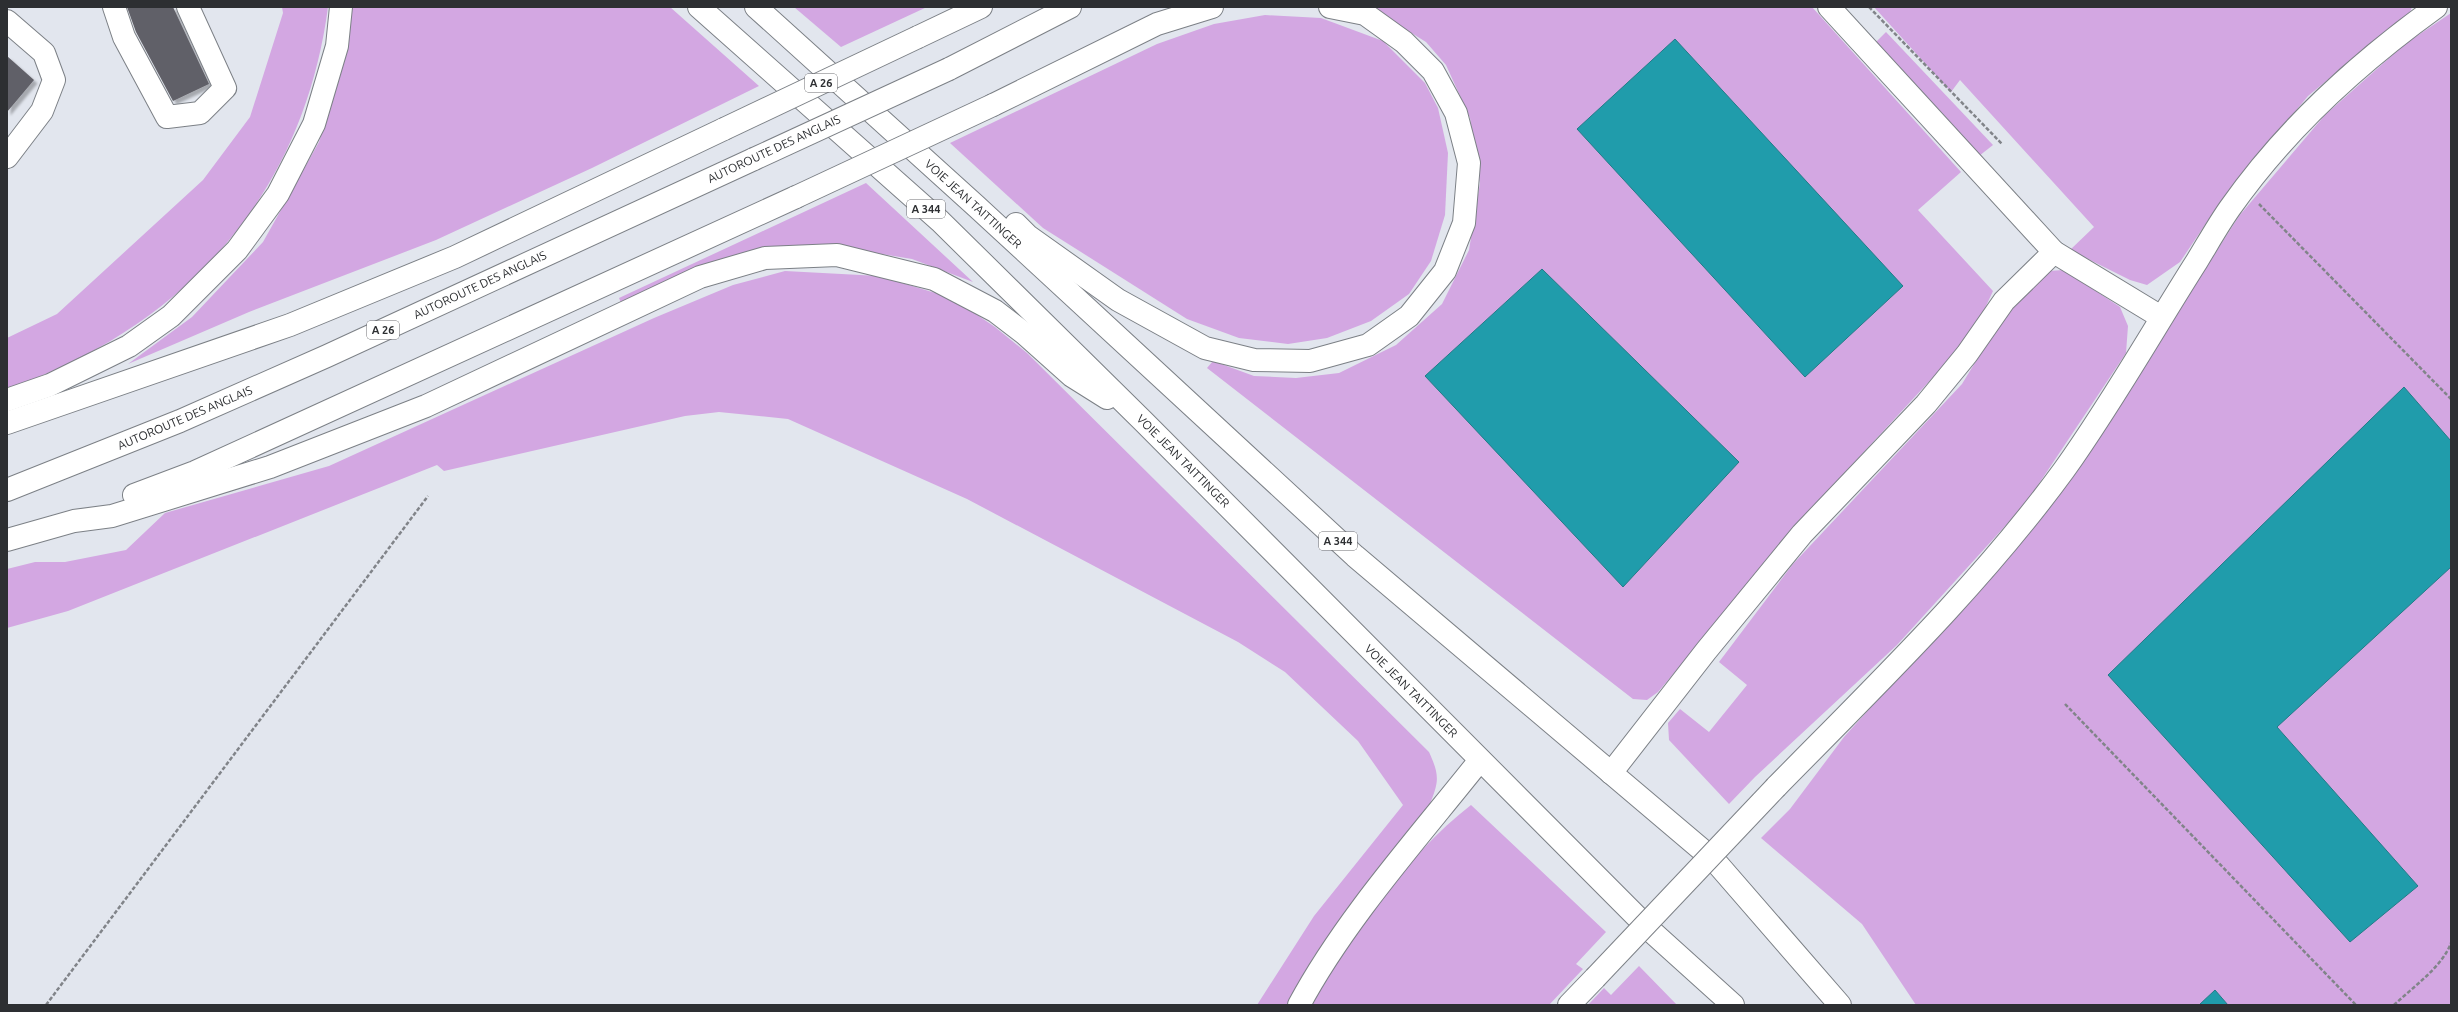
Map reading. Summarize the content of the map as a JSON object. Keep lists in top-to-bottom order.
{
  "streets": {
    "main road": [
      "A 26",
      "AUTOROUTE DES ANGLAIS",
      "VOIE JEAN TAITTINGER",
      "A 344"
    ]
  }
}
